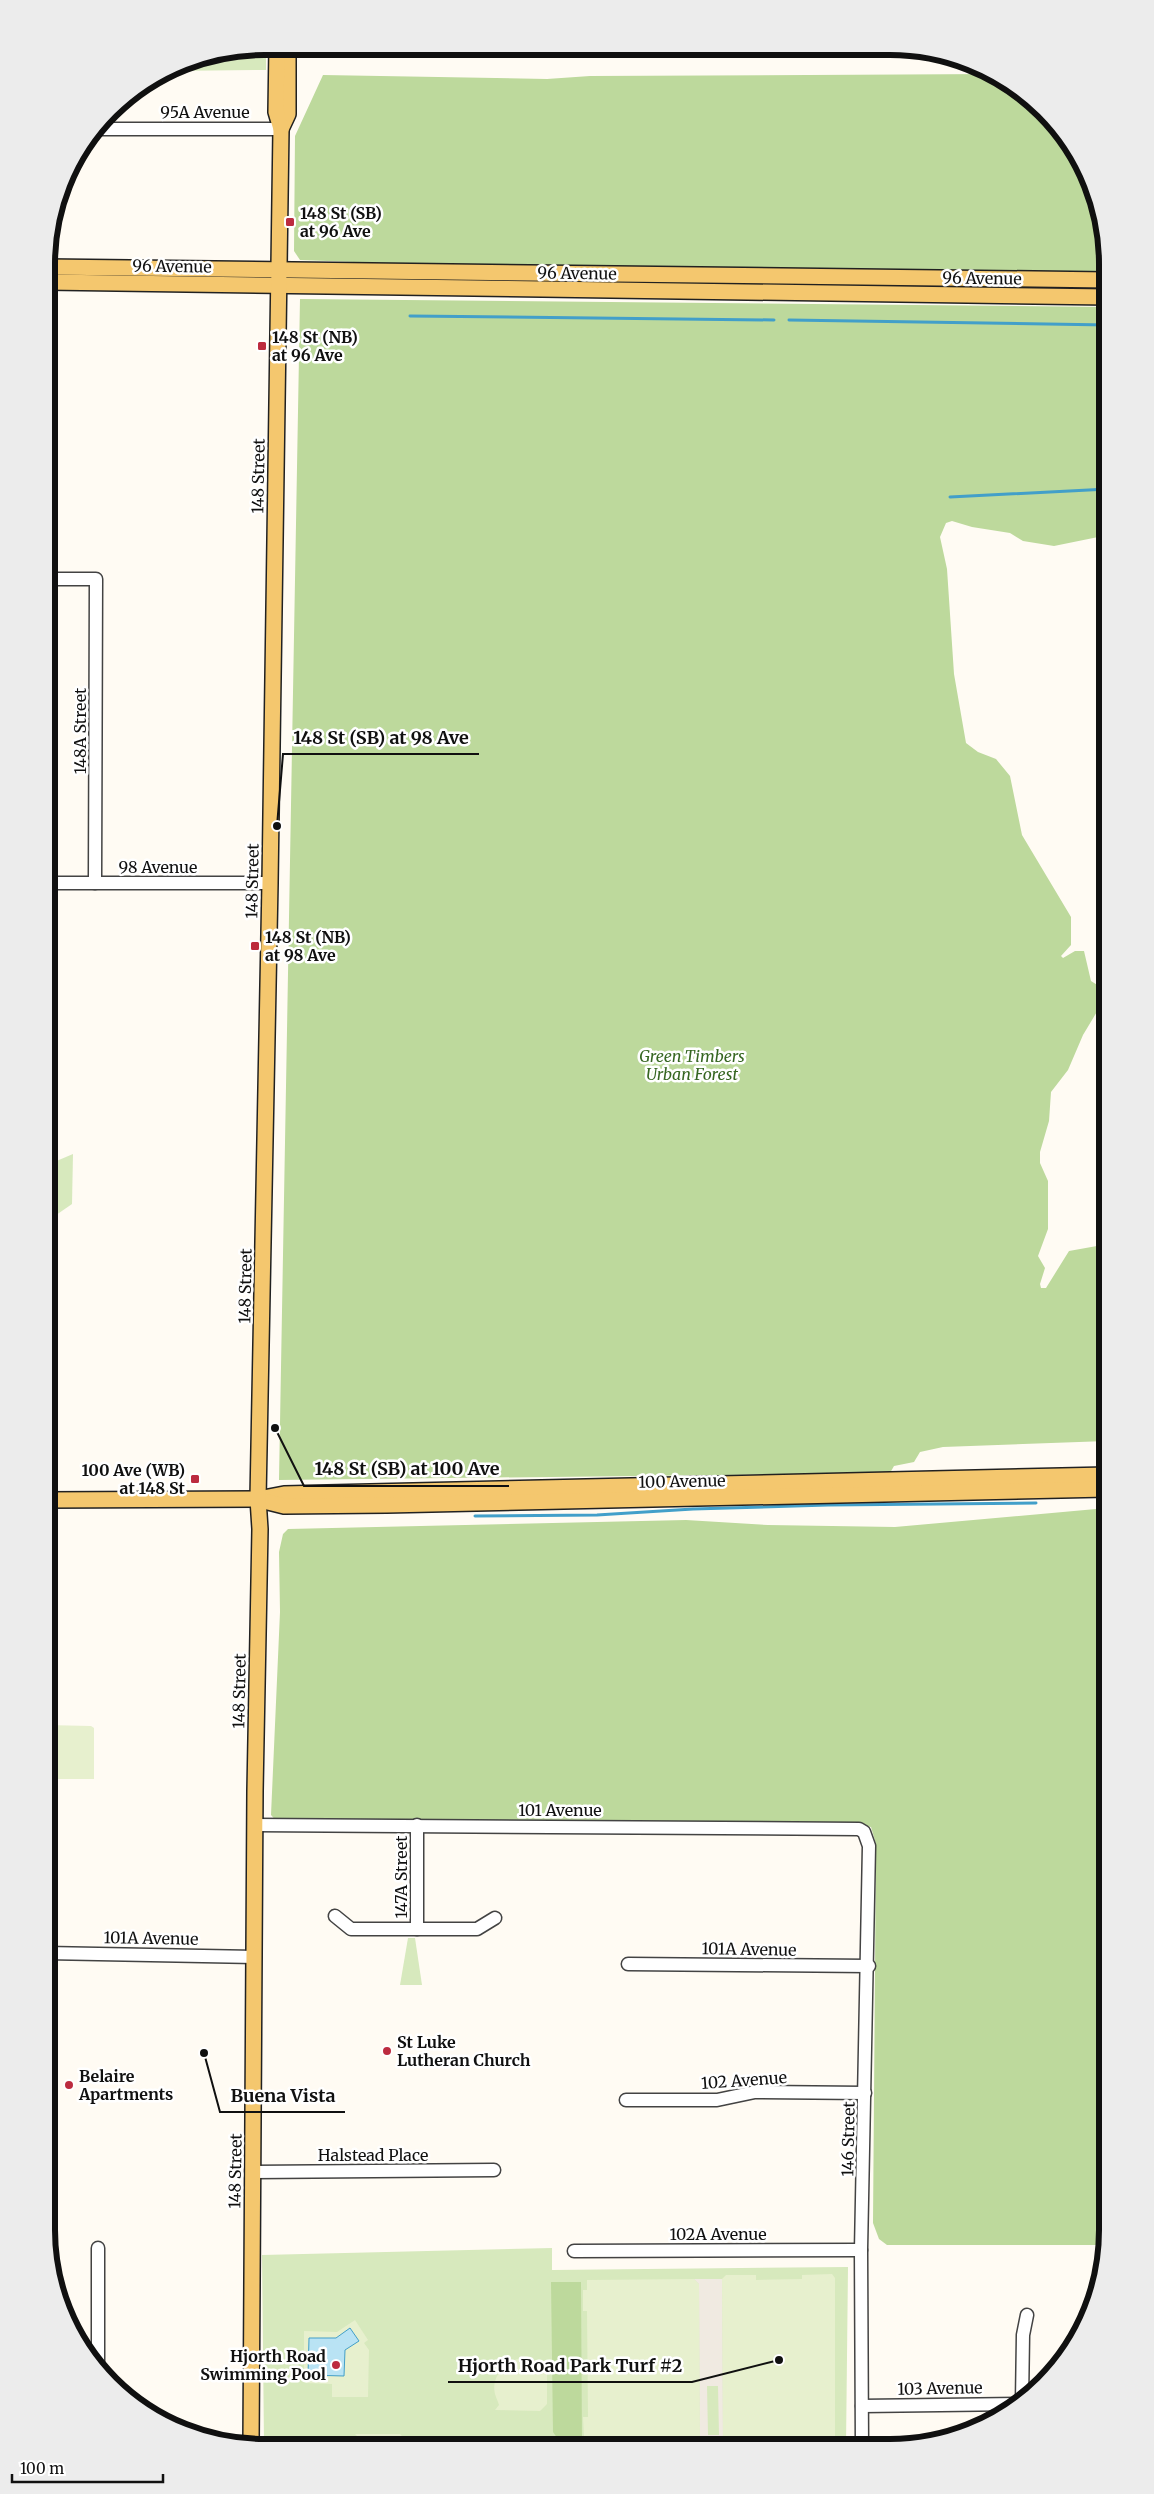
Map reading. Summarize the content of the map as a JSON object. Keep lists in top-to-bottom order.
{
  "streets": {
    "main road": ["96 Avenue", "148 Street", "100 Avenue"],
    "street": [
      "95A Avenue",
      "148A Street",
      "98 Avenue",
      "101 Avenue",
      "147A Street",
      "101A Avenue",
      "102 Avenue",
      "146 Street",
      "Halstead Place",
      "102A Avenue",
      "103 Avenue"
    ]
  },
  "crossings": [
    ["95A Avenue", "148 Street"],
    ["96 Avenue", "148 Street"],
    ["148 Street", "98 Avenue"],
    ["148 Street", "100 Avenue"],
    ["148 Street", "101 Avenue"],
    ["148 Street", "101A Avenue"],
    ["148 Street", "Halstead Place"],
    ["148A Street", "98 Avenue"],
    ["101 Avenue", "147A Street"],
    ["101 Avenue", "146 Street"],
    ["101A Avenue", "146 Street"],
    ["102 Avenue", "146 Street"],
    ["146 Street", "102A Avenue"],
    ["146 Street", "103 Avenue"]
  ],
  "parks": ["Green Timbers Urban Forest"],
  "places": {
    "transit": [
      "148 St (SB) at 96 Ave",
      "148 St (NB) at 96 Ave",
      "148 St (NB) at 98 Ave",
      "100 Ave (WB) at 148 St"
    ],
    "other": [
      "148 St (SB) at 98 Ave",
      "148 St (SB) at 100 Ave",
      "St Luke Lutheran Church",
      "Buena Vista",
      "Belaire Apartments",
      "Hjorth Road Park Turf #2",
      "Hjorth Road Swimming Pool"
    ]
  },
  "scale_bar": "100 m"
}
